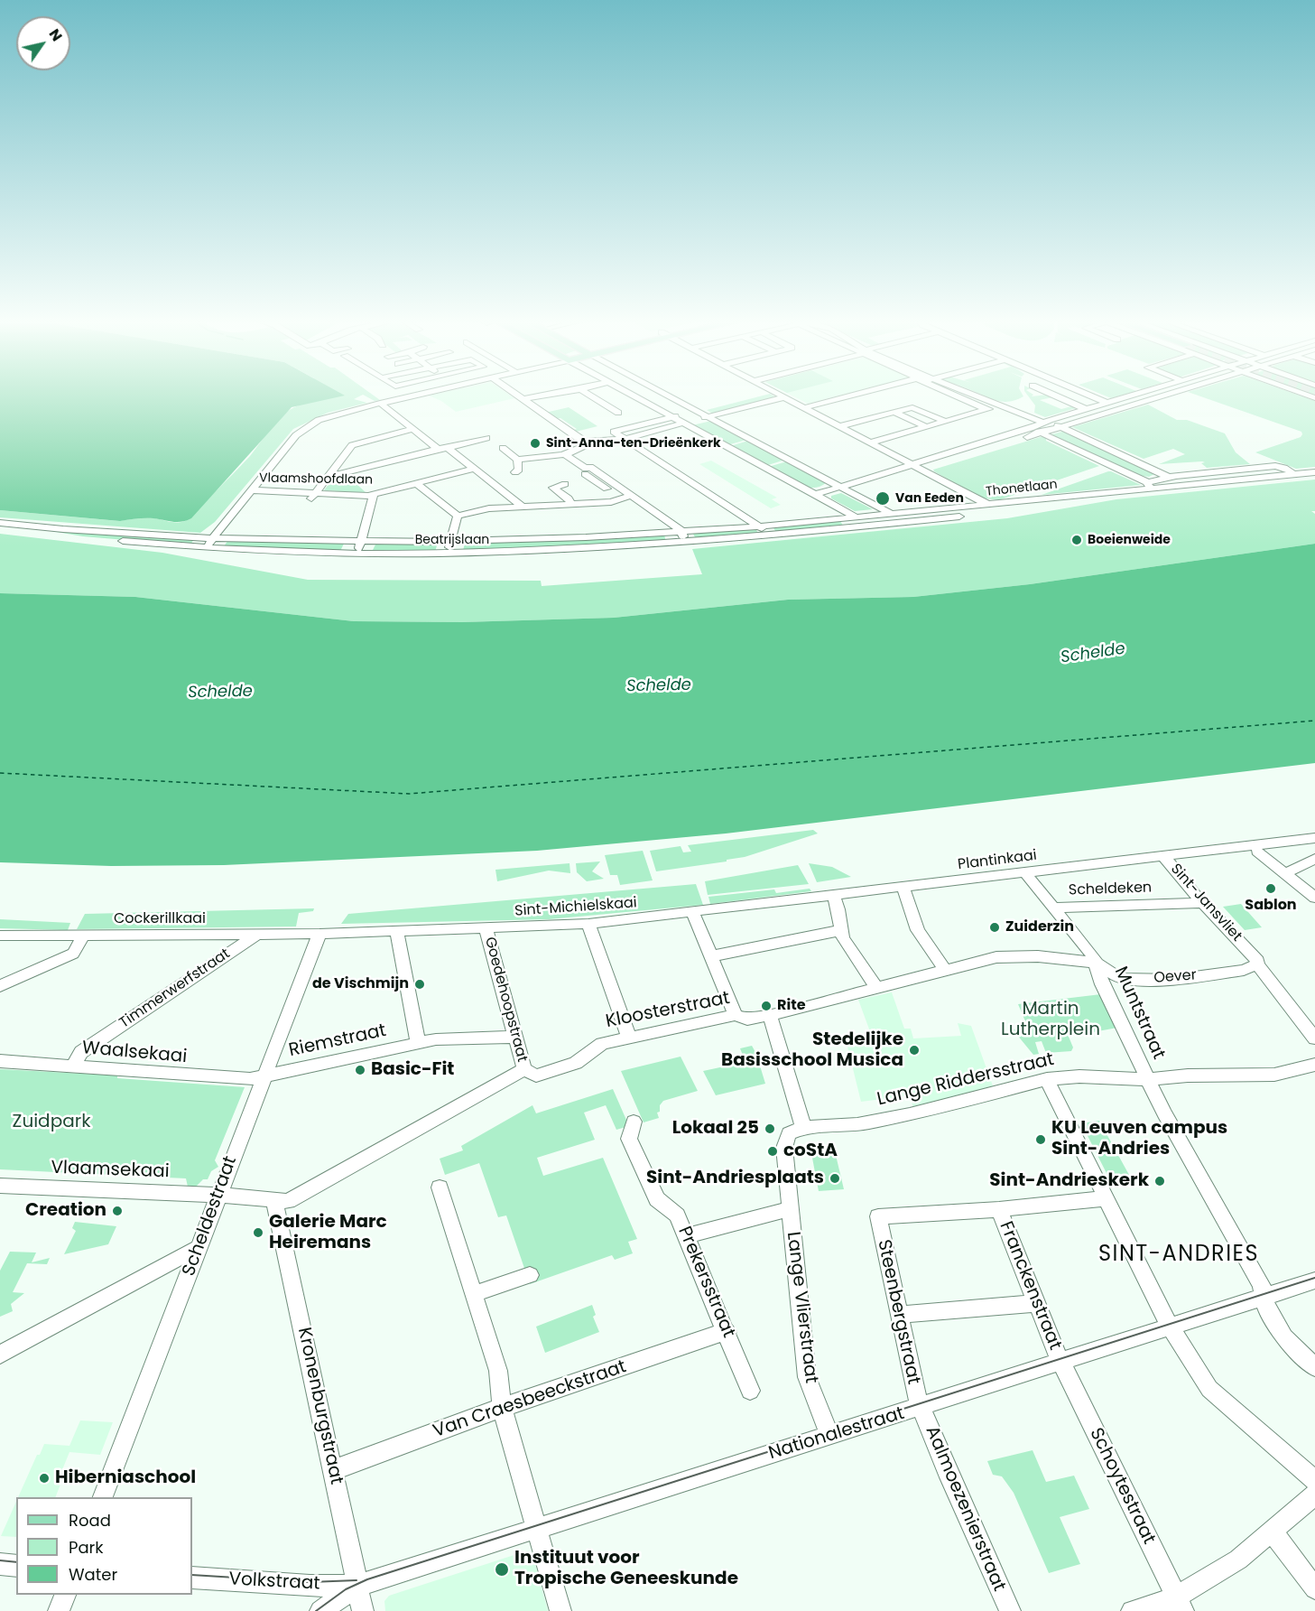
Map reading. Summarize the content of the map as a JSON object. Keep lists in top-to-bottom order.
{
  "streets": {
    "street": [
      "Vlaamshoofdlaan",
      "Thonetlaan",
      "Beatrijslaan",
      "Plantinkaai",
      "Scheldeken",
      "Sint-Jansvliet",
      "Sint-Michielskaai",
      "Cockerillkaai",
      "Oever",
      "Timmerwerfstraat",
      "Goedehoopstraat",
      "Kloosterstraat",
      "Muntstraat",
      "Riemstraat",
      "Waalsekaai",
      "Lange Riddersstraat",
      "Vlaamsekaai",
      "Scheldestraat",
      "Prekersstraat",
      "Franckenstraat",
      "Lange Vlierstraat",
      "Steenbergstraat",
      "Van Craesbeeckstraat",
      "Kronenburgstraat",
      "Nationalestraat",
      "Schoytestraat",
      "Aalmoezenierstraat",
      "Volkstraat"
    ]
  },
  "crossings": [
    ["Thonetlaan", "Beatrijslaan"],
    ["Plantinkaai", "Sint-Jansvliet"],
    ["Plantinkaai", "Sint-Michielskaai"],
    ["Scheldeken", "Sint-Jansvliet"],
    ["Sint-Jansvliet", "Oever"],
    ["Sint-Michielskaai", "Cockerillkaai"],
    ["Sint-Michielskaai", "Goedehoopstraat"],
    ["Sint-Michielskaai", "Scheldestraat"],
    ["Cockerillkaai", "Timmerwerfstraat"],
    ["Cockerillkaai", "Scheldestraat"],
    ["Oever", "Kloosterstraat"],
    ["Oever", "Muntstraat"],
    ["Timmerwerfstraat", "Waalsekaai"],
    ["Goedehoopstraat", "Kloosterstraat"],
    ["Goedehoopstraat", "Riemstraat"],
    ["Kloosterstraat", "Muntstraat"],
    ["Muntstraat", "Lange Riddersstraat"],
    ["Muntstraat", "Nationalestraat"],
    ["Riemstraat", "Waalsekaai"],
    ["Riemstraat", "Scheldestraat"],
    ["Waalsekaai", "Scheldestraat"],
    ["Vlaamsekaai", "Scheldestraat"],
    ["Prekersstraat", "Van Craesbeeckstraat"],
    ["Franckenstraat", "Steenbergstraat"],
    ["Franckenstraat", "Nationalestraat"],
    ["Franckenstraat", "Schoytestraat"],
    ["Lange Vlierstraat", "Nationalestraat"],
    ["Steenbergstraat", "Nationalestraat"],
    ["Steenbergstraat", "Aalmoezenierstraat"],
    ["Van Craesbeeckstraat", "Kronenburgstraat"],
    ["Kronenburgstraat", "Nationalestraat"],
    ["Kronenburgstraat", "Volkstraat"],
    ["Nationalestraat", "Schoytestraat"],
    ["Nationalestraat", "Aalmoezenierstraat"],
    ["Nationalestraat", "Volkstraat"]
  ],
  "districts": ["SINT-ANDRIES"],
  "water": ["Schelde"],
  "parks": ["Martin Lutherplein", "Zuidpark"],
  "places": [
    "Sint-Anna-ten-Drieënkerk",
    "Van Eeden",
    "Boeienweide",
    "Sablon",
    "Zuiderzin",
    "de Vischmijn",
    "Rite",
    "Stedelijke Basisschool Musica",
    "Basic-Fit",
    "Lokaal 25",
    "KU Leuven campus Sint-Andries",
    "coStA",
    "Sint-Andriesplaats",
    "Sint-Andrieskerk",
    "Creation",
    "Galerie Marc Heiremans",
    "Hiberniaschool",
    "Instituut voor Tropische Geneeskunde"
  ],
  "legend": ["Road", "Park", "Water"],
  "north": "top right"
}
